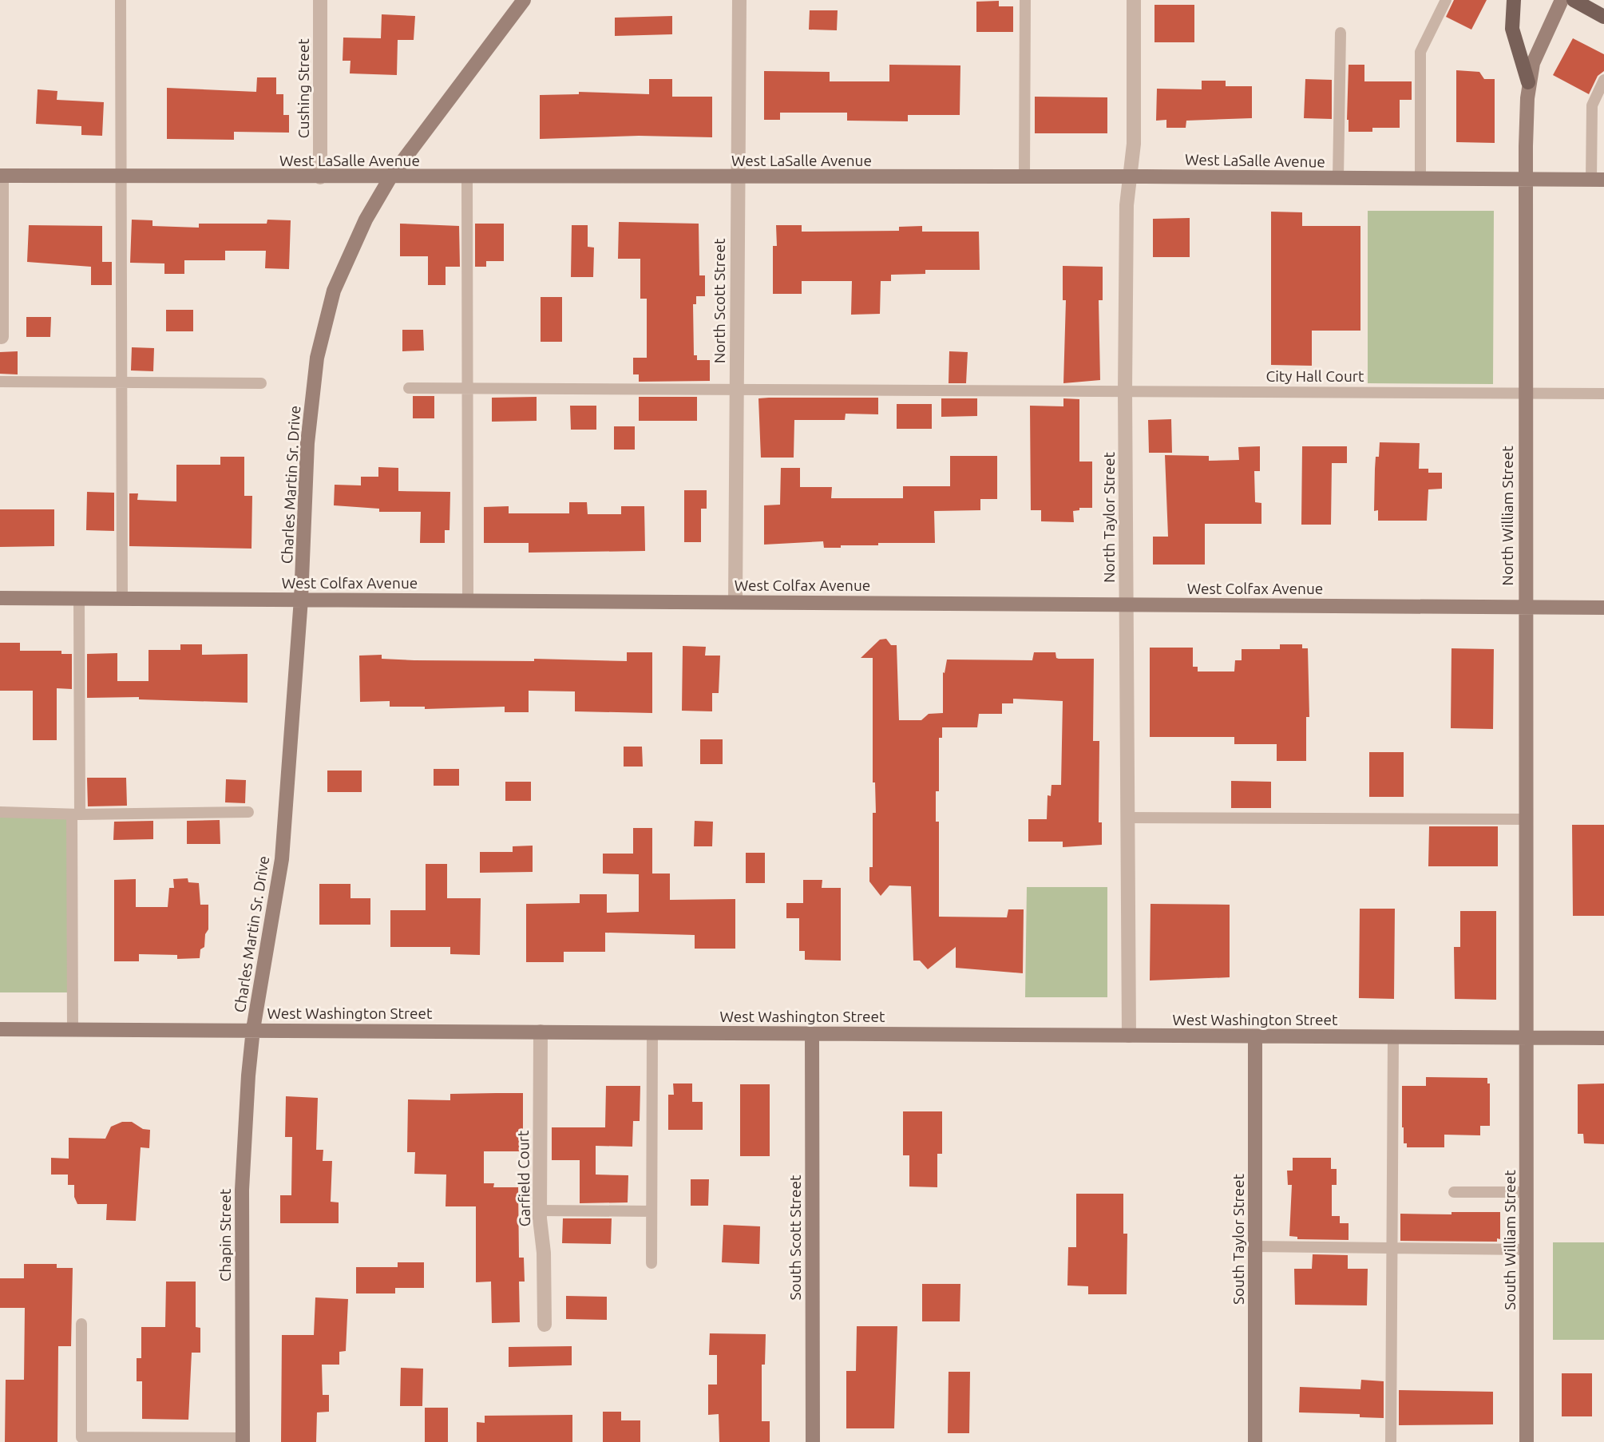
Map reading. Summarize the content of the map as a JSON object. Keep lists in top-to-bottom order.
{
  "streets": {
    "street": [
      "Cushing Street",
      "West LaSalle Avenue",
      "North Scott Street",
      "Charles Martin Sr. Drive",
      "North William Street",
      "North Taylor Street",
      "West Colfax Avenue",
      "West Washington Street",
      "Garfield Court",
      "Chapin Street",
      "South Scott Street",
      "South Taylor Street",
      "South William Street"
    ],
    "lane": ["City Hall Court"]
  },
  "crossings": [
    ["Cushing Street", "West LaSalle Avenue"],
    ["West LaSalle Avenue", "North Scott Street"],
    ["West LaSalle Avenue", "Charles Martin Sr. Drive"],
    ["West LaSalle Avenue", "North William Street"],
    ["West LaSalle Avenue", "North Taylor Street"],
    ["North Scott Street", "City Hall Court"],
    ["North Scott Street", "West Colfax Avenue"],
    ["City Hall Court", "North William Street"],
    ["City Hall Court", "North Taylor Street"],
    ["Charles Martin Sr. Drive", "West Colfax Avenue"],
    ["Charles Martin Sr. Drive", "West Washington Street"],
    ["Charles Martin Sr. Drive", "Chapin Street"],
    ["North William Street", "West Colfax Avenue"],
    ["North William Street", "West Washington Street"],
    ["North William Street", "South William Street"],
    ["North Taylor Street", "West Colfax Avenue"],
    ["North Taylor Street", "West Washington Street"],
    ["West Washington Street", "Garfield Court"],
    ["West Washington Street", "Chapin Street"],
    ["West Washington Street", "South Scott Street"],
    ["West Washington Street", "South Taylor Street"],
    ["West Washington Street", "South William Street"]
  ]
}
